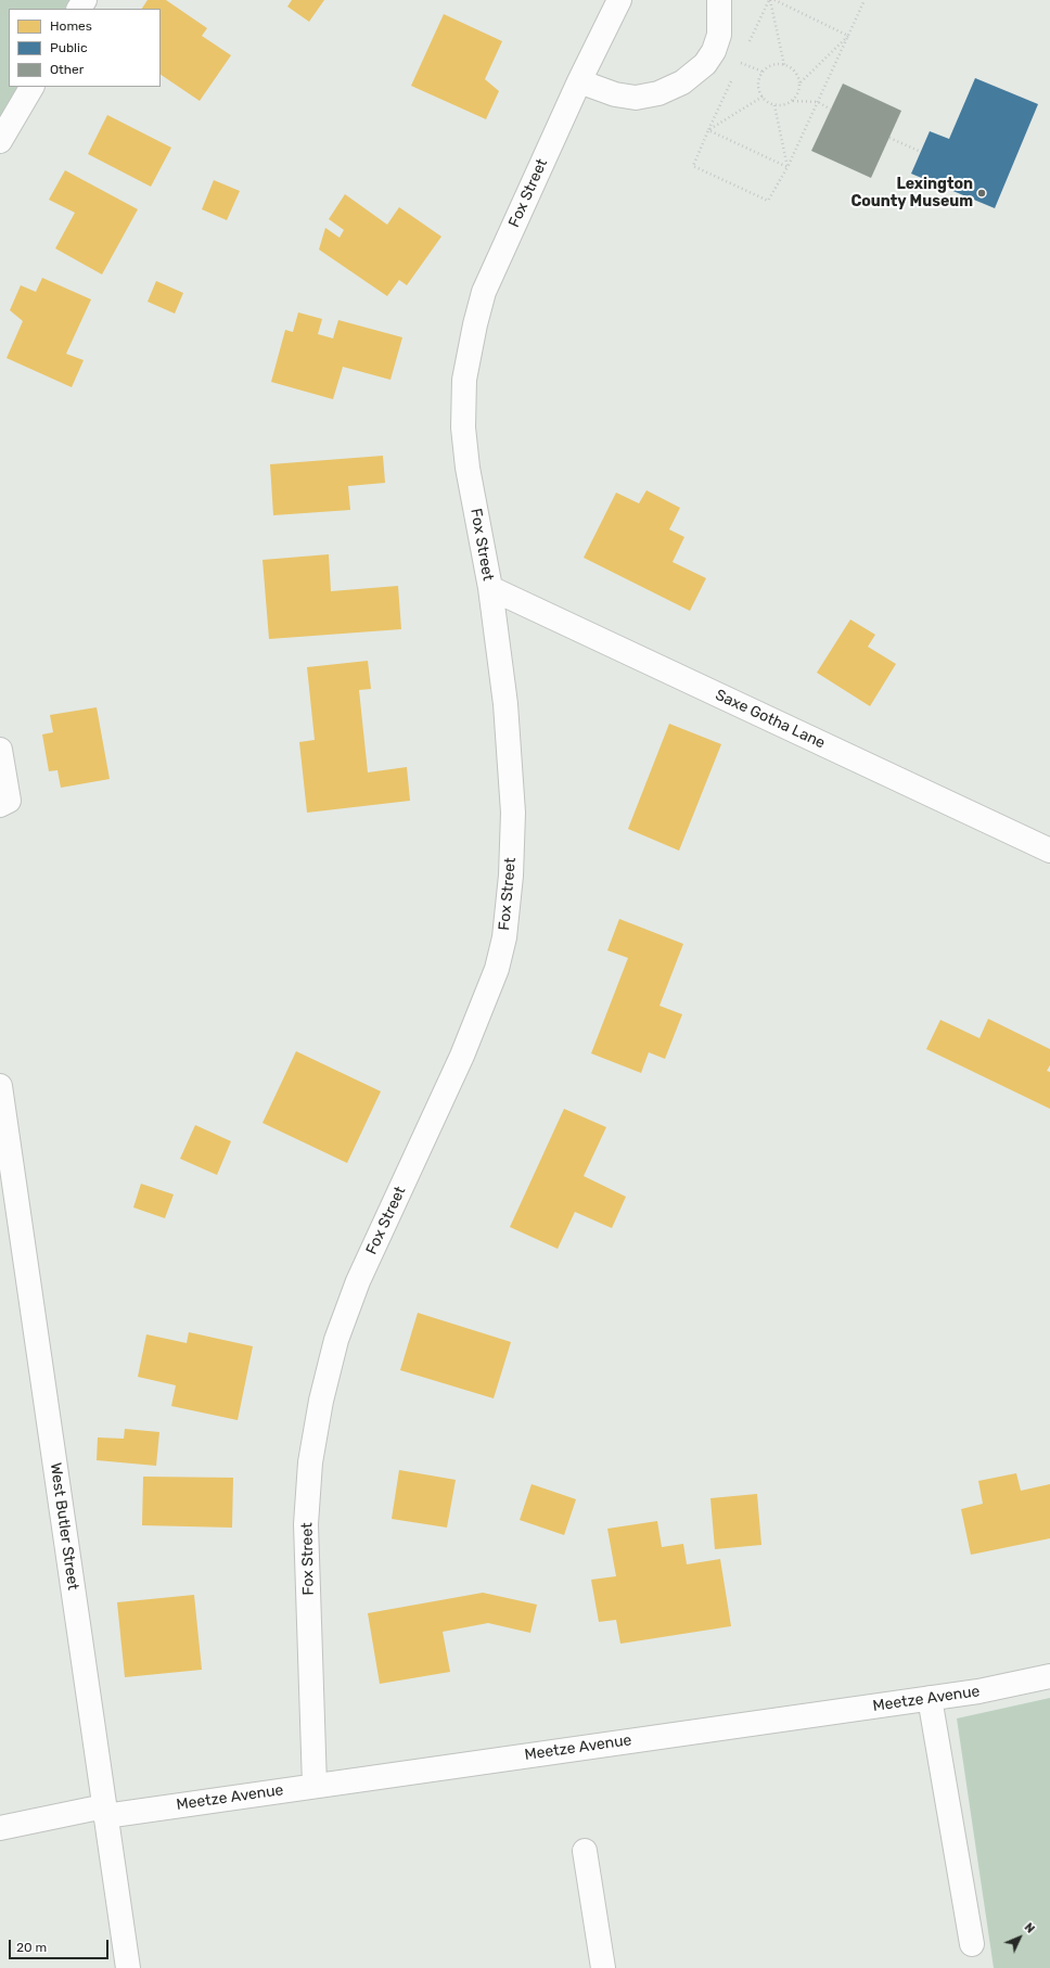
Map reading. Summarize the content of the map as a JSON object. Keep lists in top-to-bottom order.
{
  "streets": {
    "street": [
      "Fox Street",
      "Saxe Gotha Lane",
      "West Butler Street",
      "Meetze Avenue"
    ]
  },
  "crossings": [
    ["Fox Street", "Saxe Gotha Lane"],
    ["Fox Street", "Meetze Avenue"],
    ["West Butler Street", "Meetze Avenue"]
  ],
  "places": ["Lexington County Museum"],
  "legend": ["Homes", "Public", "Other"],
  "scale_bar": "20 m",
  "north": "top right"
}
